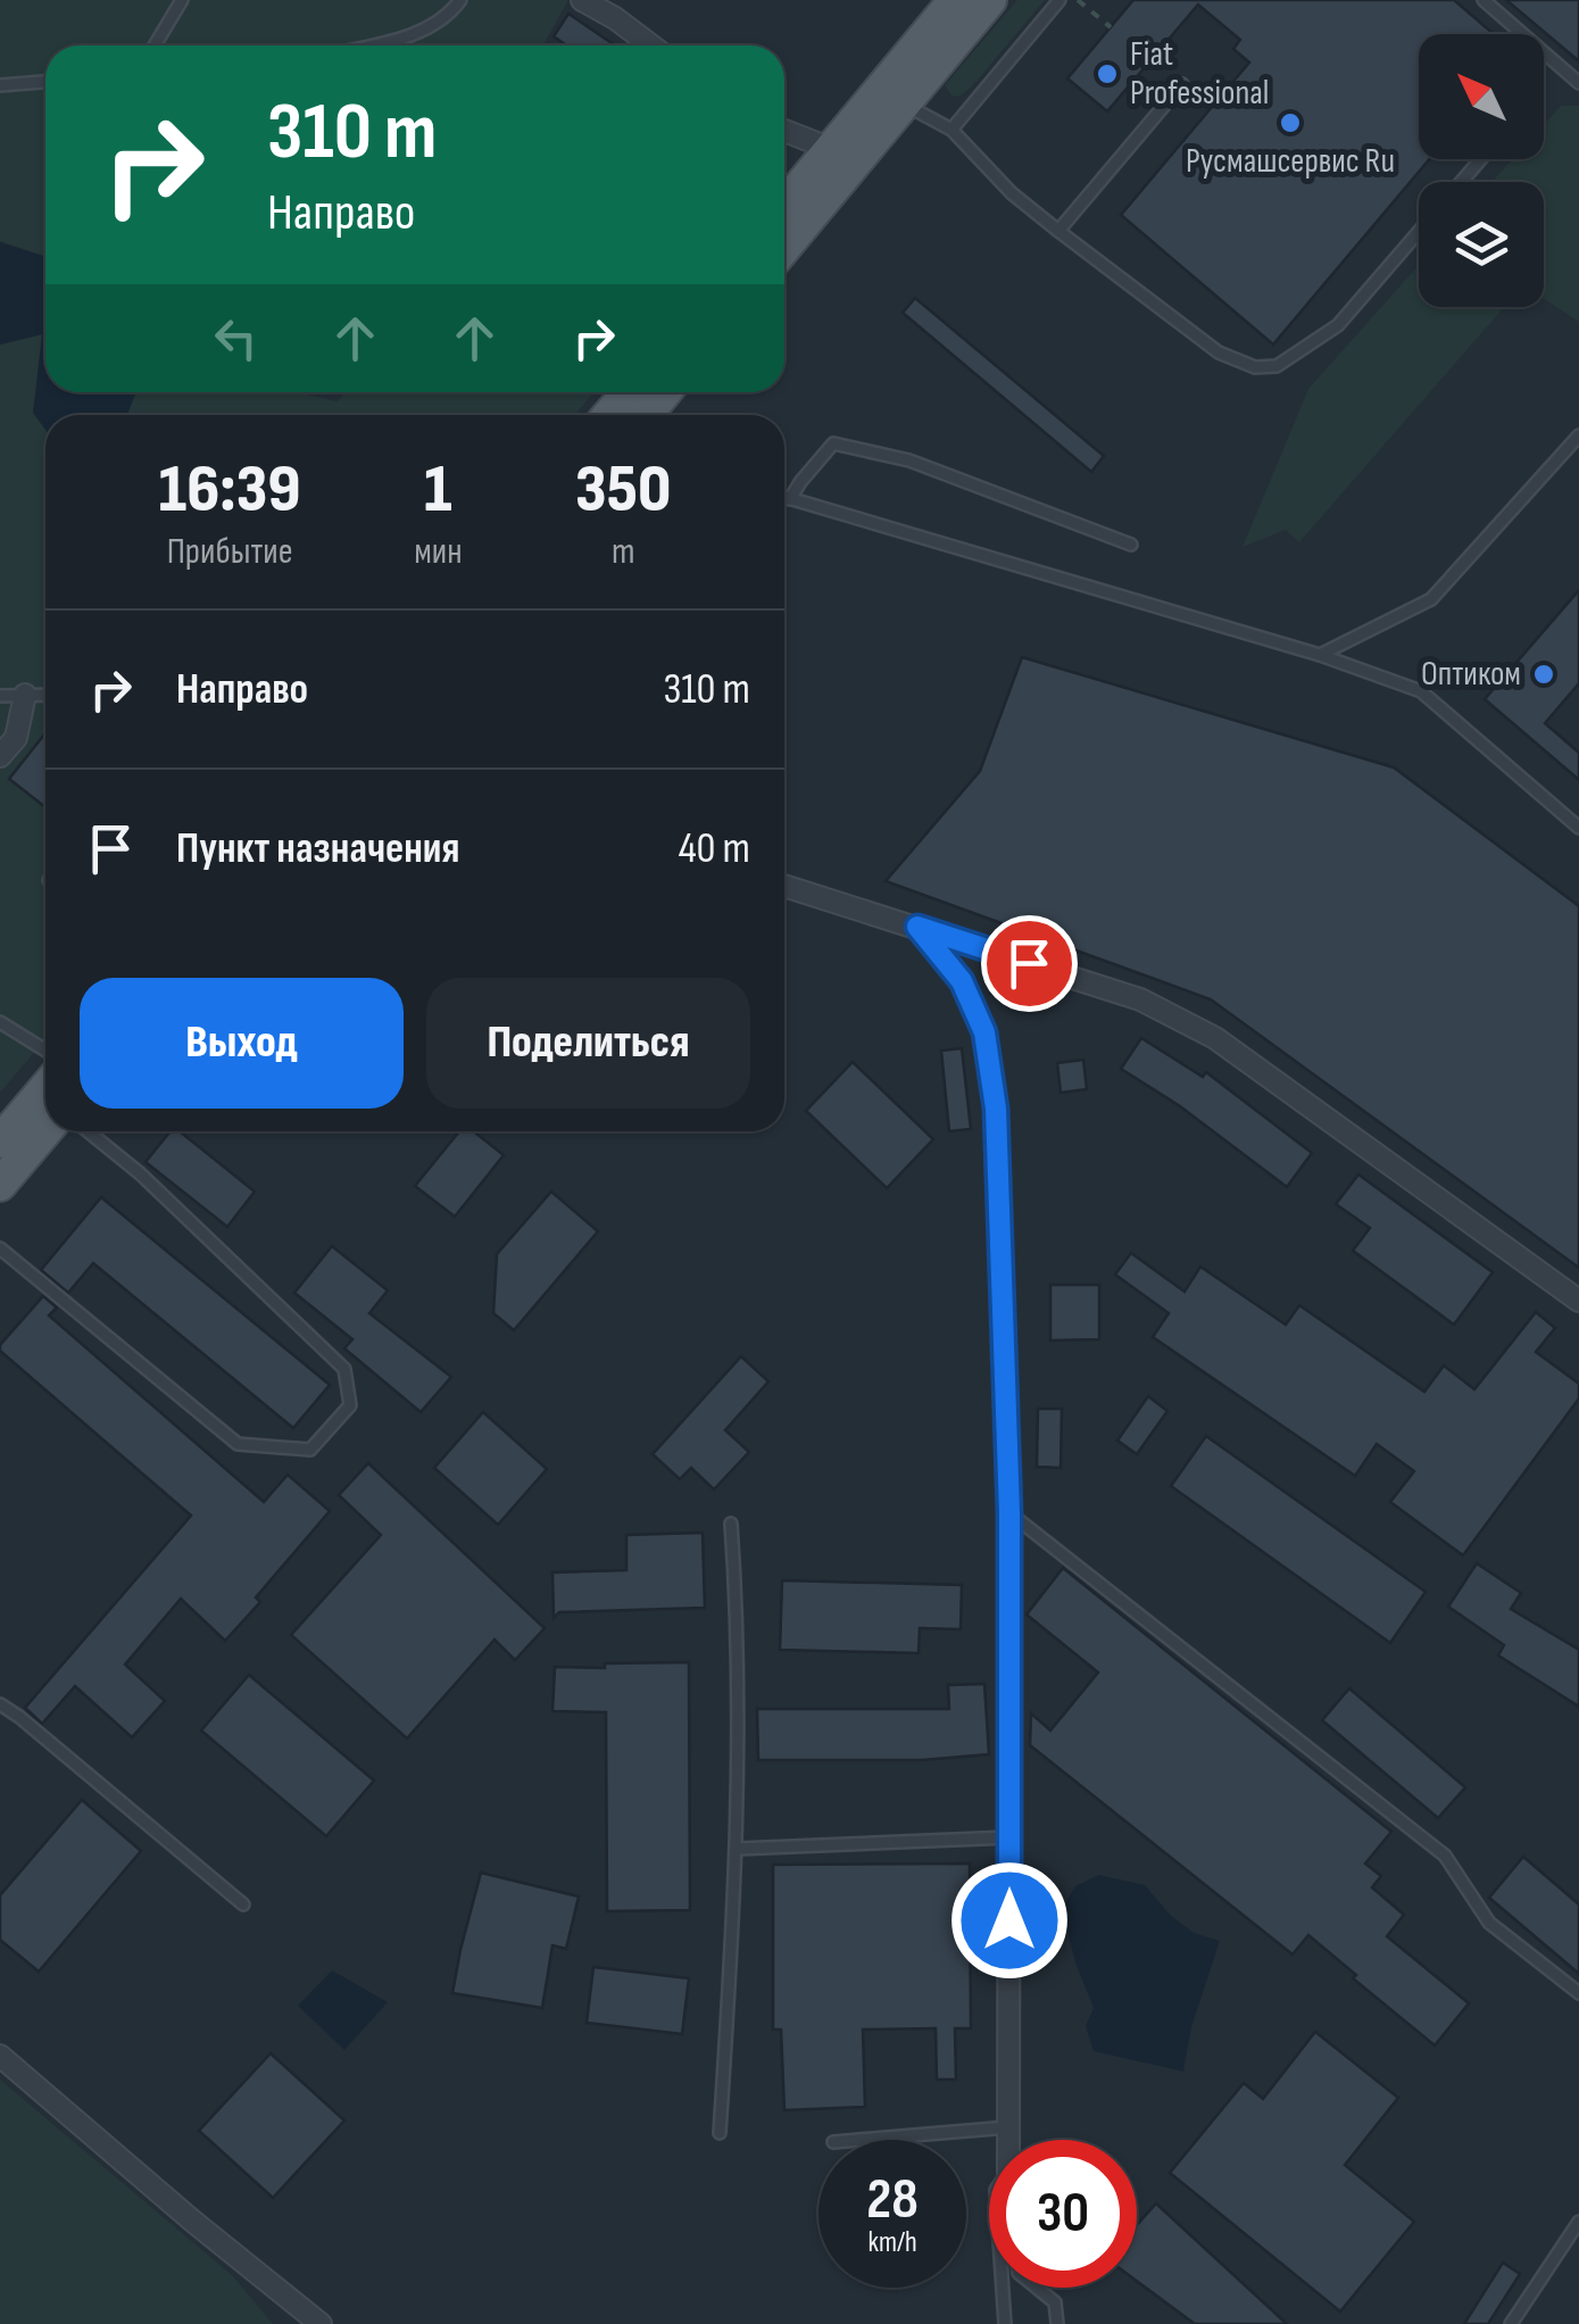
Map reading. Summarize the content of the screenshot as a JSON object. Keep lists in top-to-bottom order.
{
  "places": ["Fiat Professional", "Русмашсервис Ru", "Оптиком"],
  "north": "top left",
  "page": {
    "turn": ["310 m", "Направо"],
    "eta": [
      "16:39",
      "Прибытие",
      "1",
      "мин",
      "350",
      "m"
    ],
    "list": [
      {
        "name": "Направо",
        "value": "310 m"
      },
      {
        "name": "Пункт назначения",
        "value": "40 m"
      }
    ],
    "buttons": ["Выход", "Поделиться"],
    "speed": "28 km/h",
    "limit": "30"
  }
}
